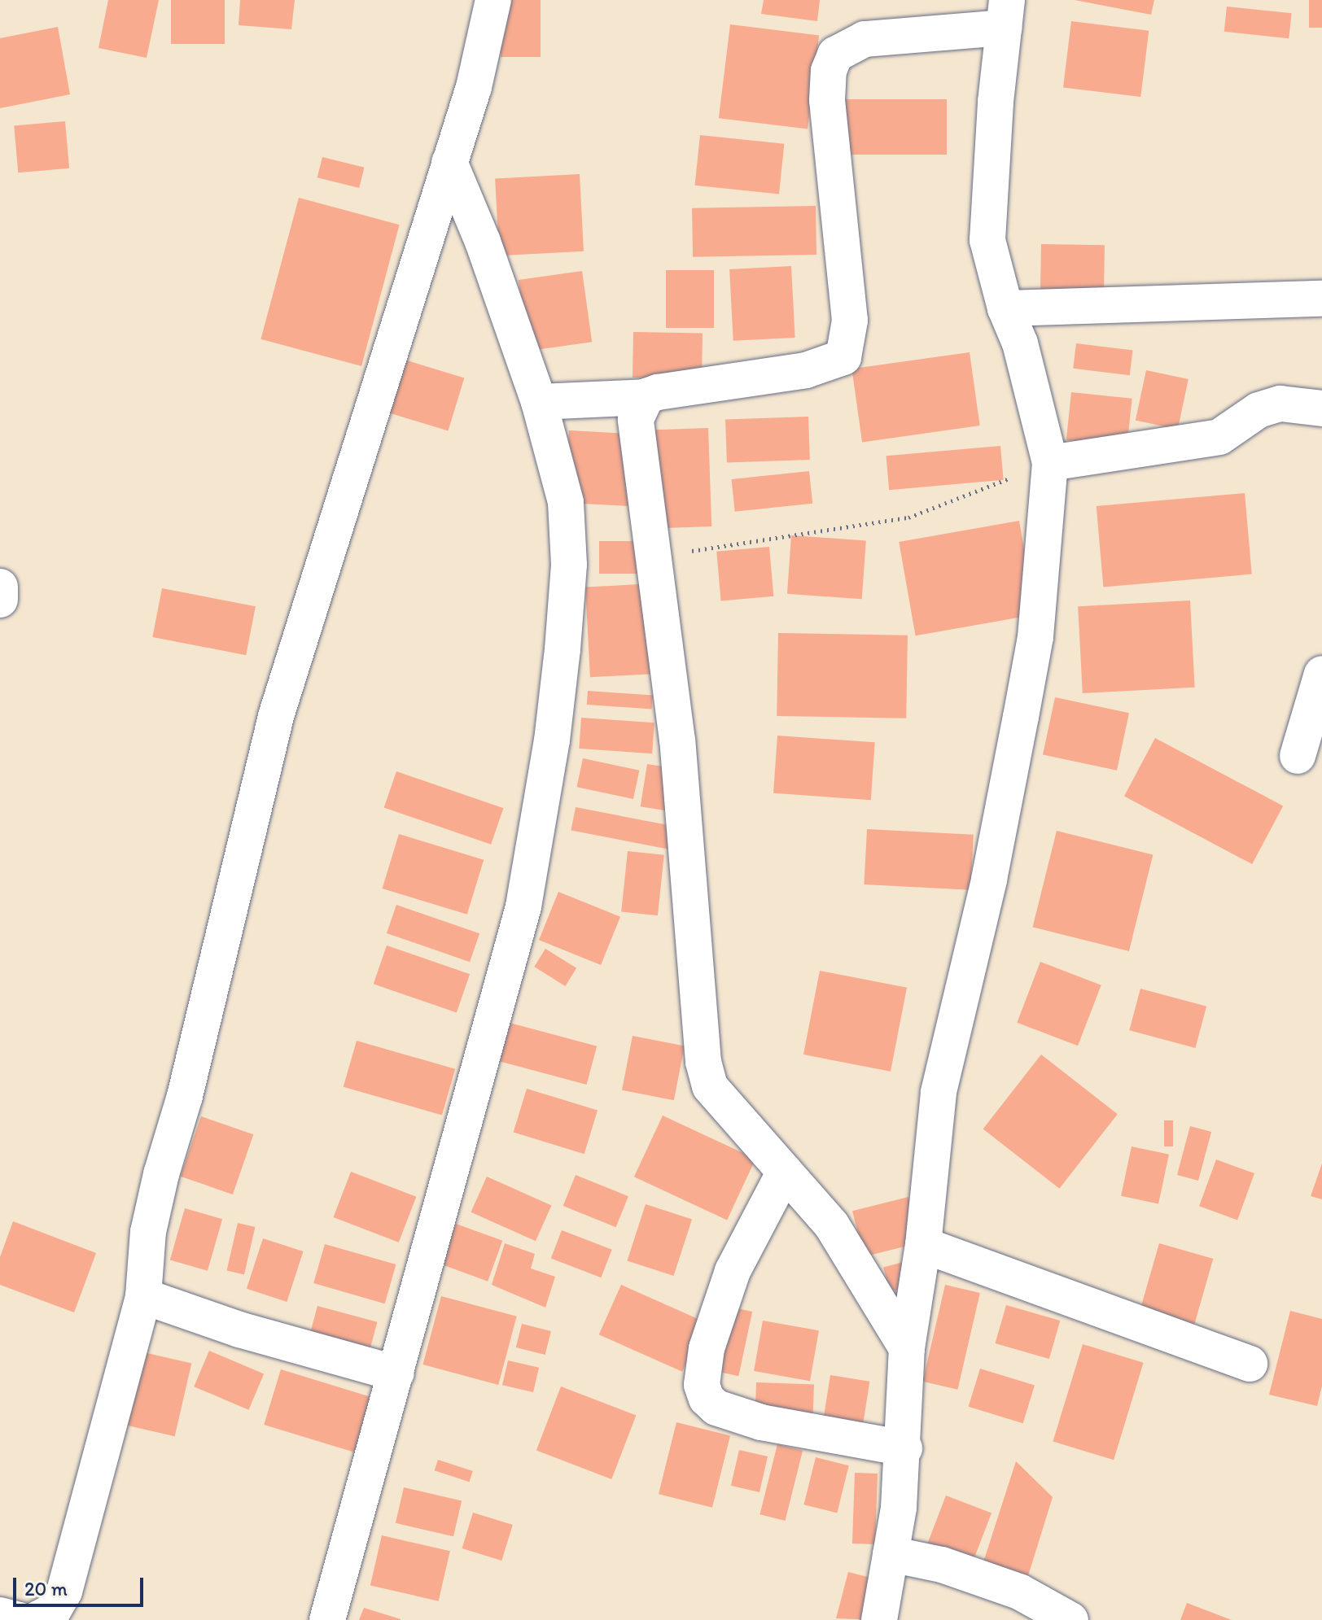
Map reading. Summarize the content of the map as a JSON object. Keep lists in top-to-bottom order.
{
  "scale_bar": "20 m"
}
